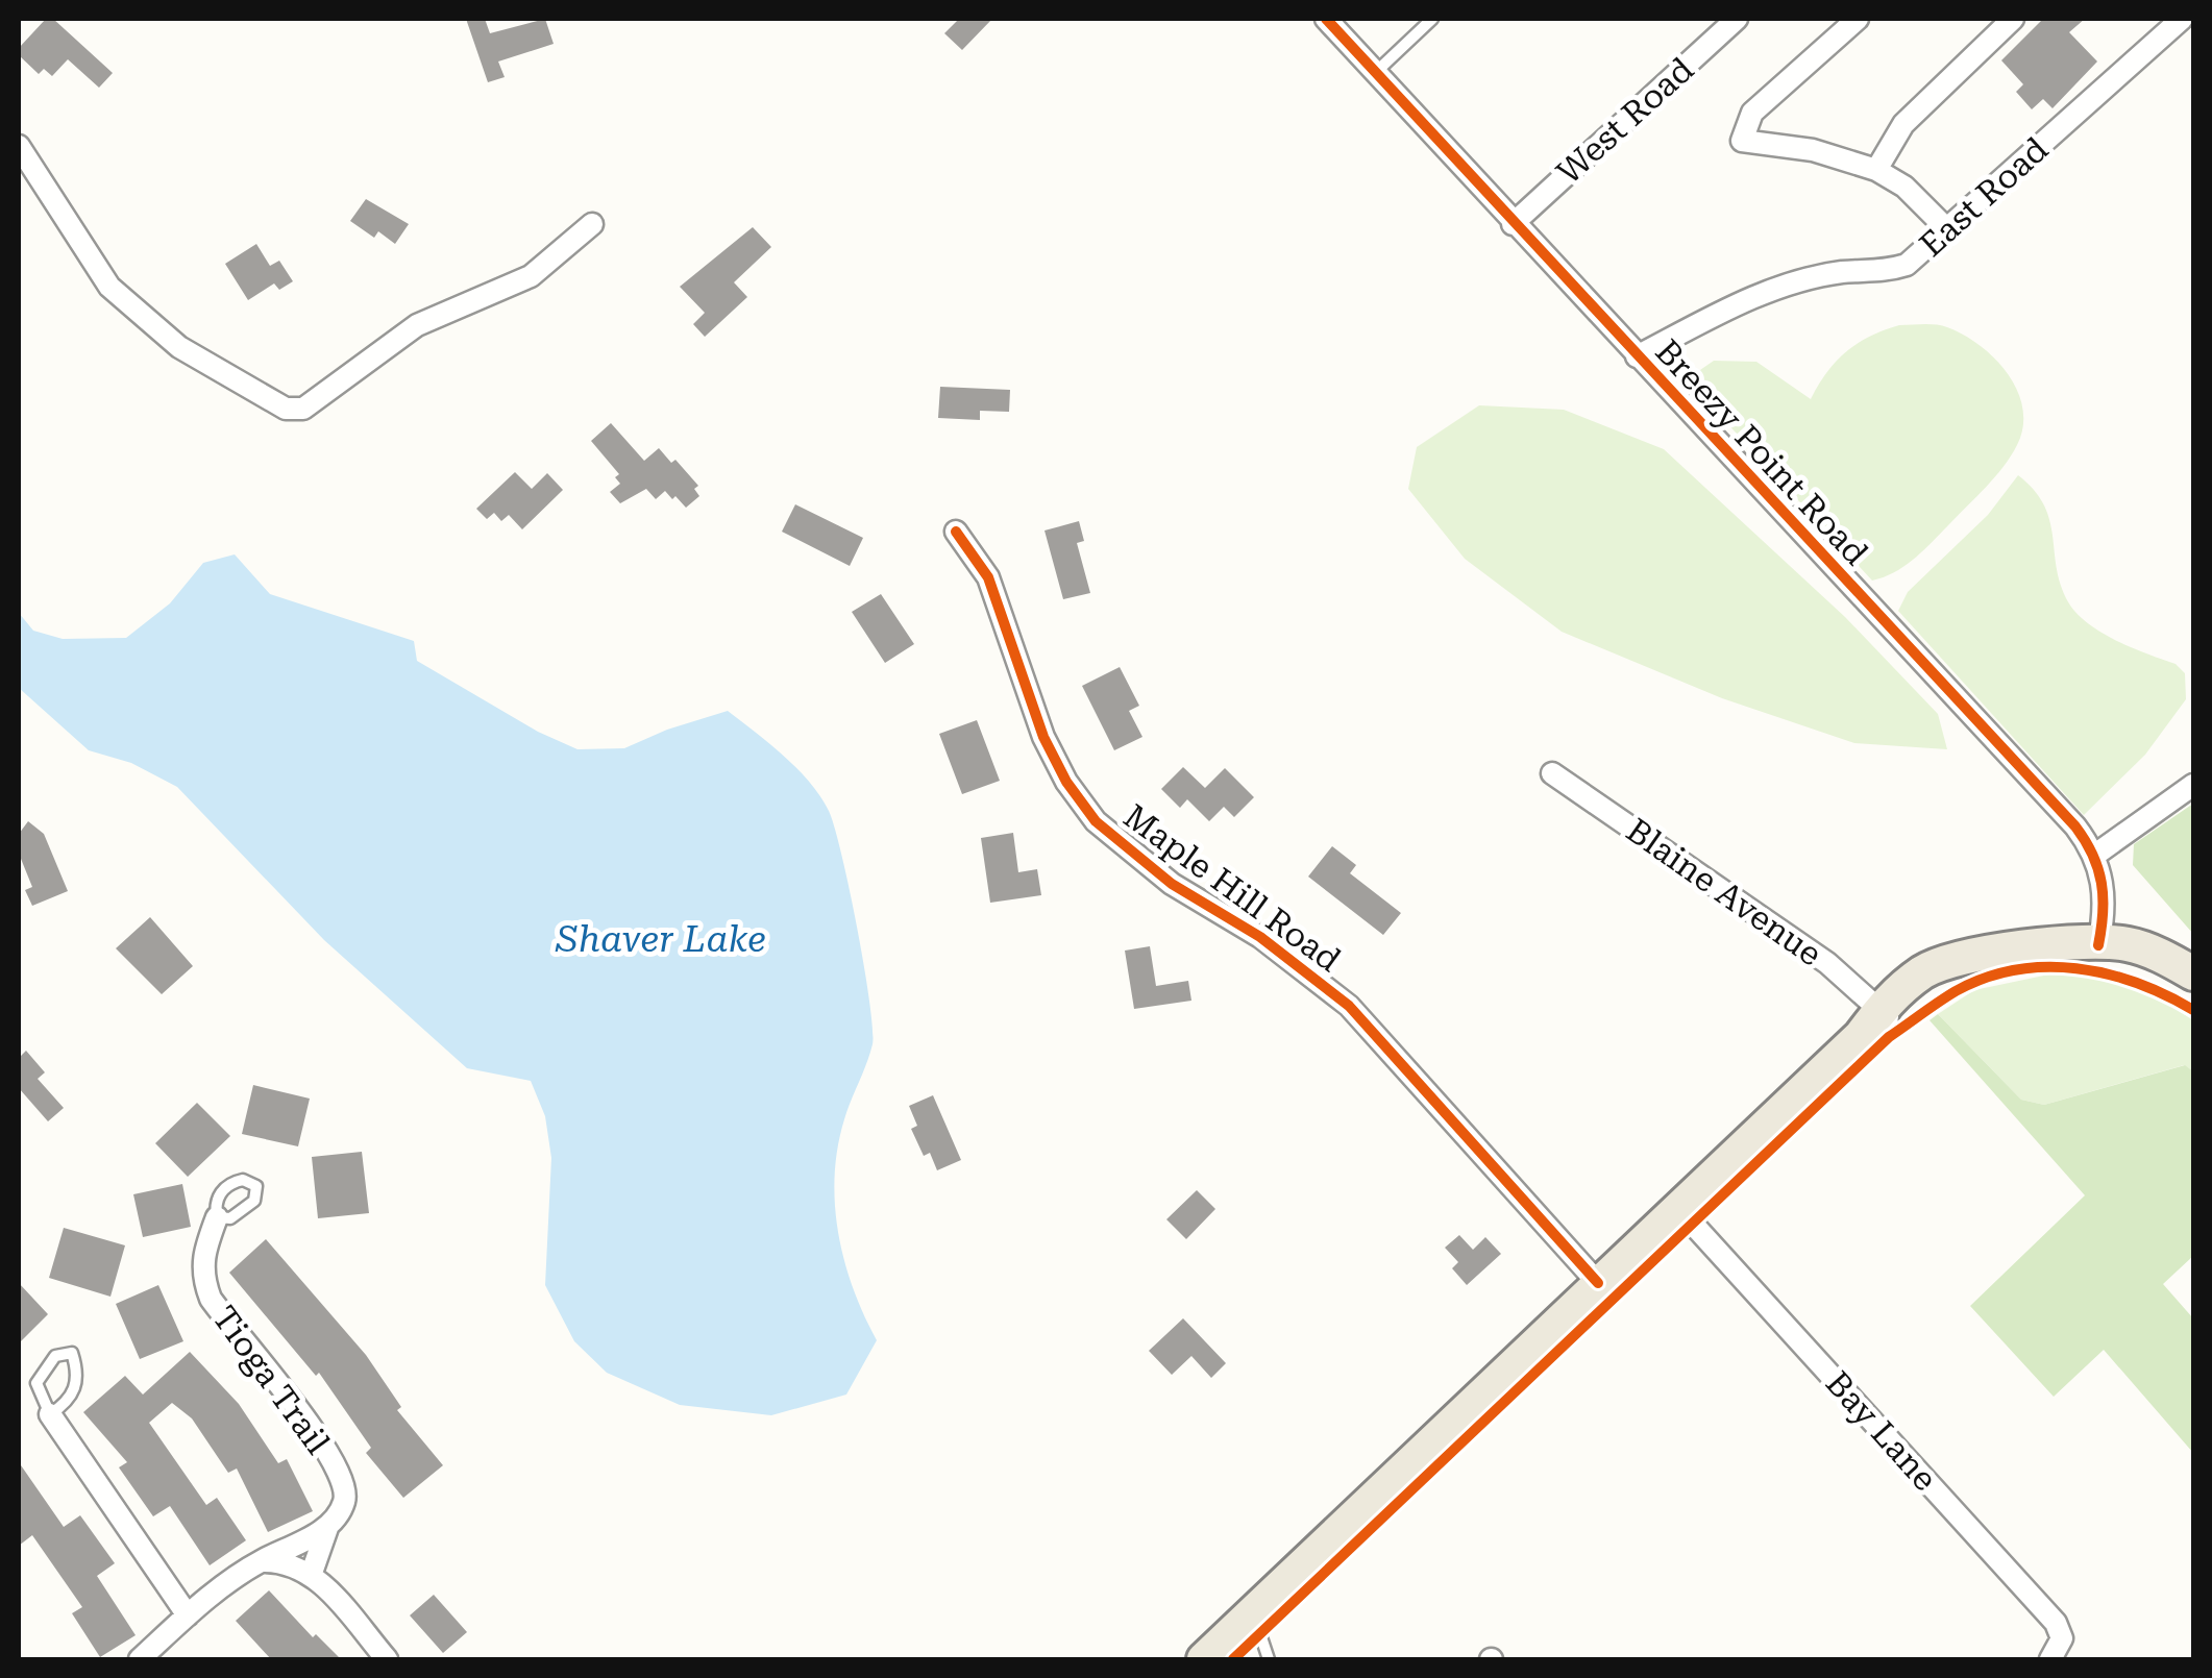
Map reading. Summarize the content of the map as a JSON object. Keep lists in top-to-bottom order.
{
  "streets": {
    "street": [
      "West Road",
      "East Road",
      "Breezy Point Road",
      "Maple Hill Road",
      "Blaine Avenue",
      "Tioga Trail",
      "Bay Lane"
    ]
  },
  "crossings": [
    ["West Road", "Breezy Point Road"],
    ["East Road", "Breezy Point Road"]
  ],
  "water": ["Shaver Lake"]
}
